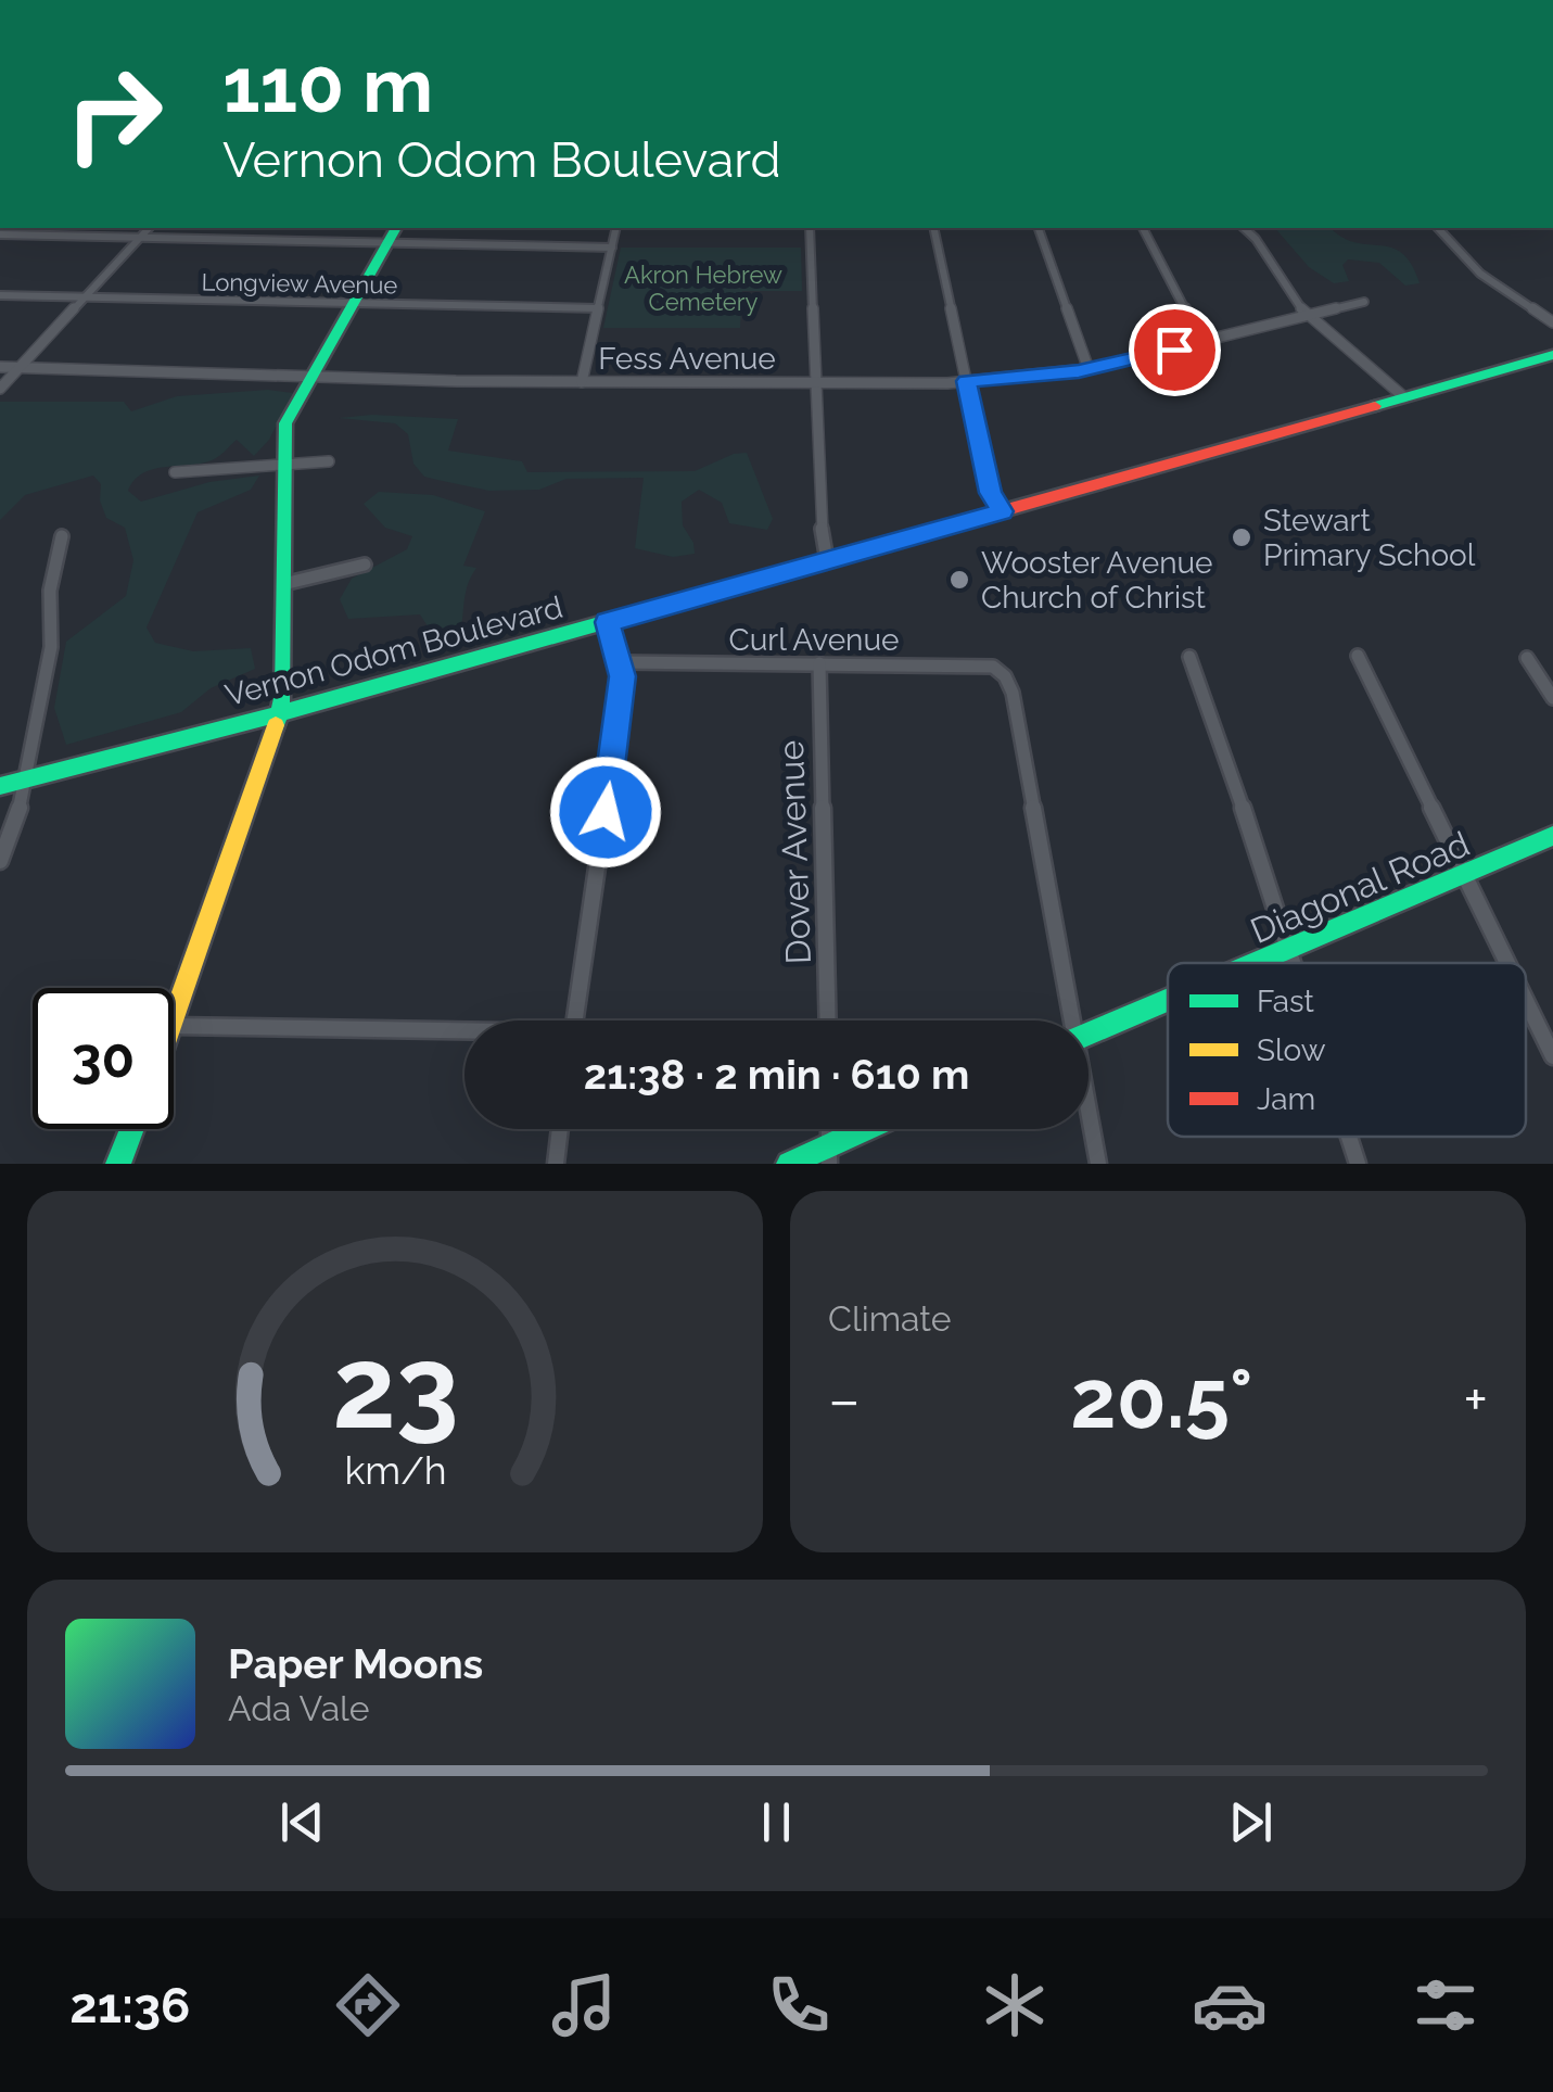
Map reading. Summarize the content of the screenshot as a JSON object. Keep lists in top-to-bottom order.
{
  "streets": {
    "main road": ["Vernon Odom Boulevard", "Diagonal Road"],
    "street": [
      "Longview Avenue",
      "Fess Avenue",
      "Curl Avenue",
      "Dover Avenue"
    ]
  },
  "crossings": [
    ["Curl Avenue", "Dover Avenue"]
  ],
  "parks": ["Akron Hebrew Cemetery"],
  "places": ["Stewart Primary School", "Wooster Avenue Church of Christ"],
  "legend": ["Fast", "Slow", "Jam"],
  "page": {
    "turn": ["110 m", "Vernon Odom Boulevard"],
    "limit": "30",
    "trip": "21:38 · 2 min · 610 m",
    "tile": "Climate",
    "heat": ["−", "20.5°", "+"],
    "song": ["Paper Moons", "Ada Vale"],
    "tabs": "21:36",
    "gauge": ["23", "km/h"]
  }
}
